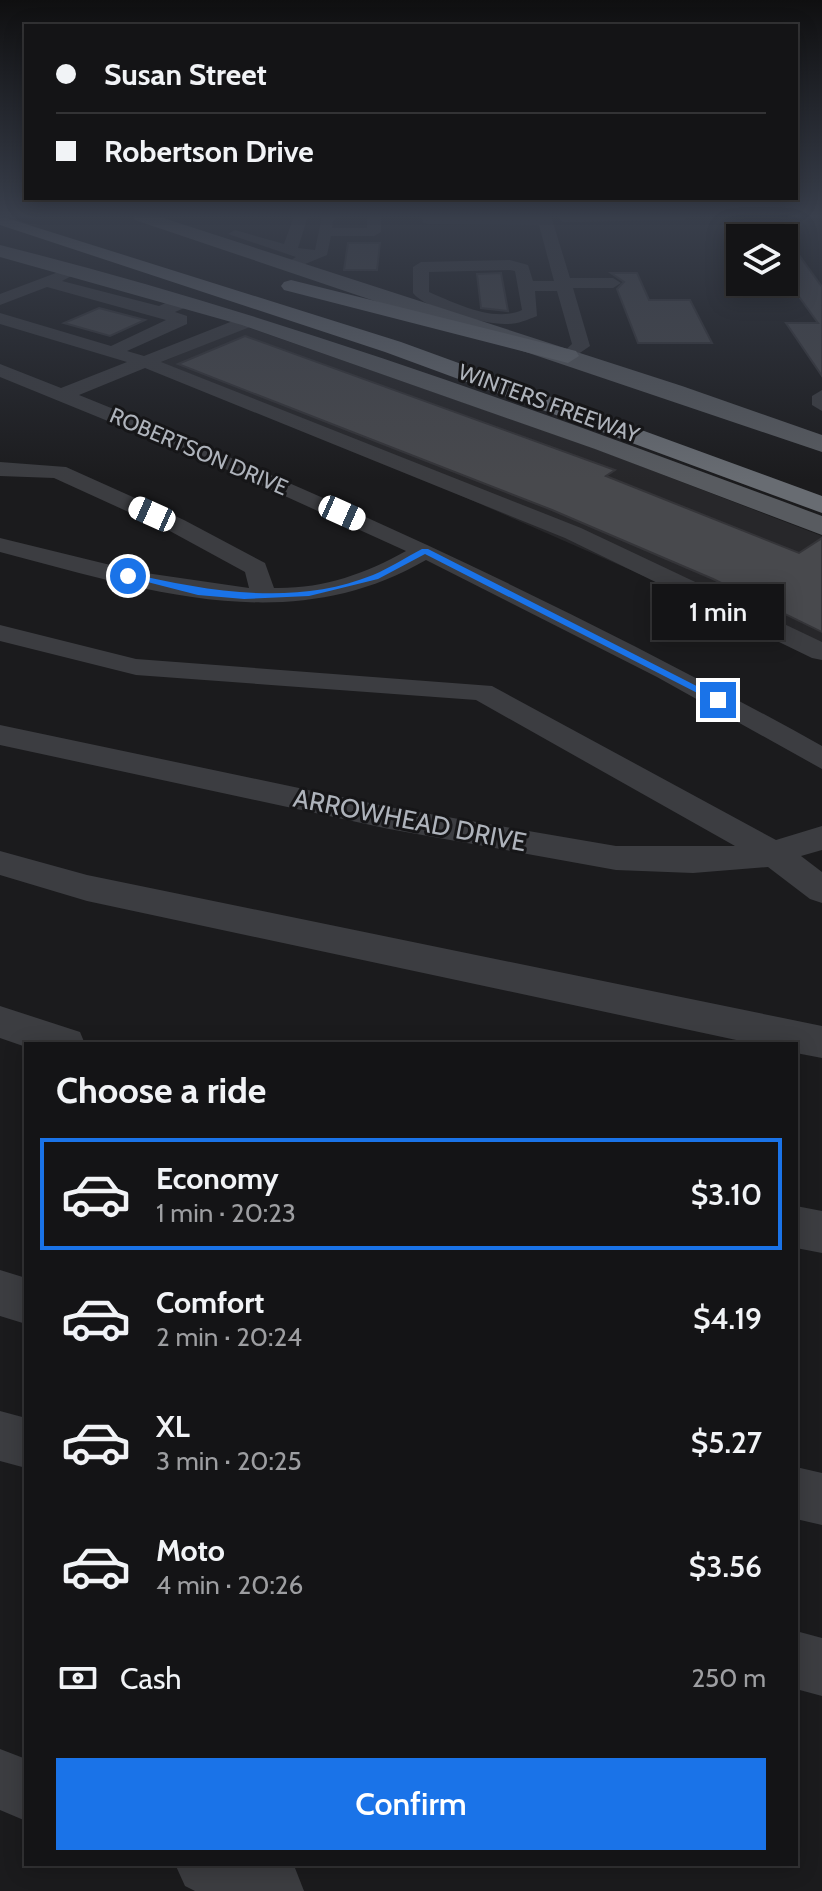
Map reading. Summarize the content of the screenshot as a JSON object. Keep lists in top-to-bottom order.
{
  "streets": {
    "highway": ["WINTERS FREEWAY"],
    "street": ["ROBERTSON DRIVE", "ARROWHEAD DRIVE"]
  },
  "page": {
    "banner": ["Susan Street", "Robertson Drive"],
    "bubble": "1 min",
    "heading": "Choose a ride",
    "list": [
      {
        "name": "Economy",
        "note": "1 min · 20:23",
        "value": "$3.10"
      },
      {
        "name": "Comfort",
        "note": "2 min · 20:24",
        "value": "$4.19"
      },
      {
        "name": "XL",
        "note": "3 min · 20:25",
        "value": "$5.27"
      },
      {
        "name": "Moto",
        "note": "4 min · 20:26",
        "value": "$3.56"
      }
    ],
    "pay": ["Cash", "250 m"],
    "buttons": "Confirm"
  }
}
